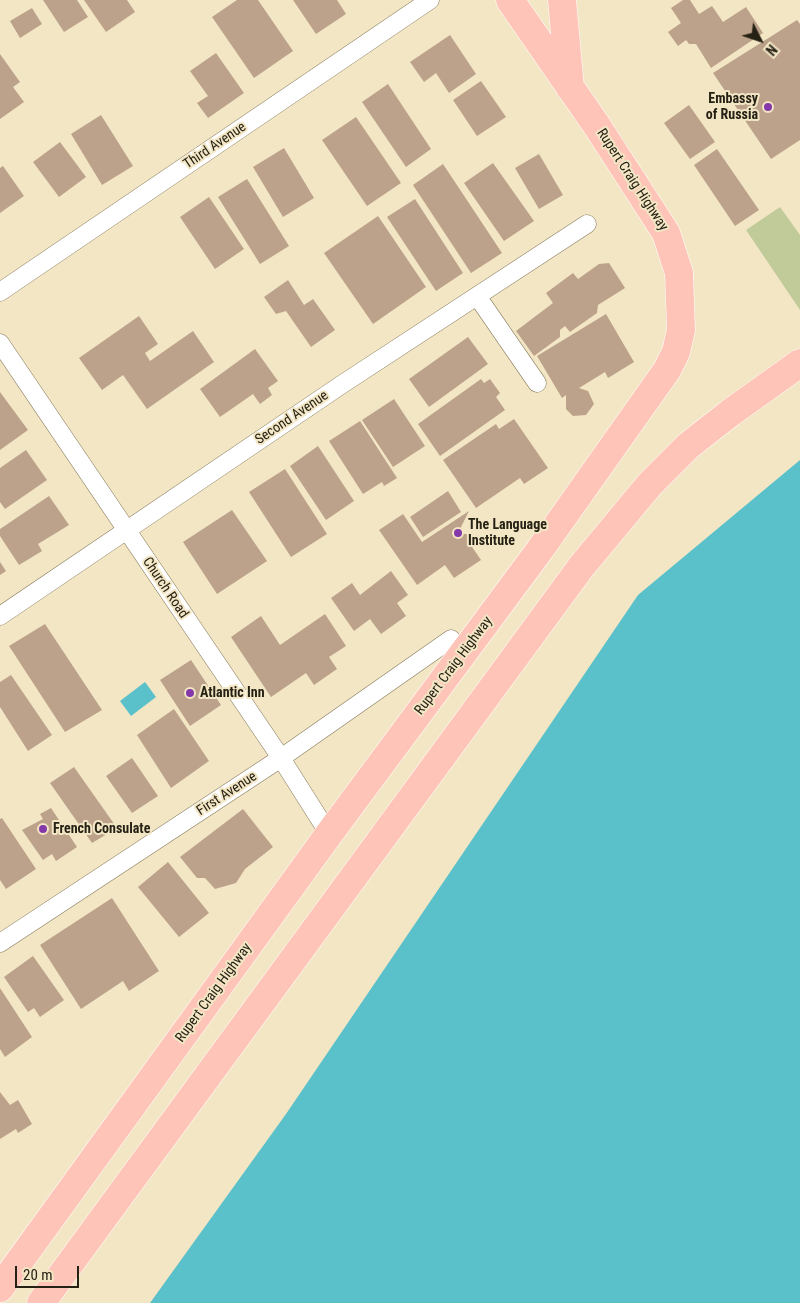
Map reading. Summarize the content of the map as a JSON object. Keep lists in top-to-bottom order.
{
  "streets": {
    "main road": ["Rupert Craig Highway"],
    "street": [
      "Third Avenue",
      "Second Avenue",
      "Church Road",
      "First Avenue"
    ]
  },
  "crossings": [
    ["Rupert Craig Highway", "Church Road"],
    ["Second Avenue", "Church Road"],
    ["Church Road", "First Avenue"]
  ],
  "places": [
    "Embassy of Russia",
    "The Language Institute",
    "Atlantic Inn",
    "French Consulate"
  ],
  "scale_bar": "20 m",
  "north": "bottom right"
}
